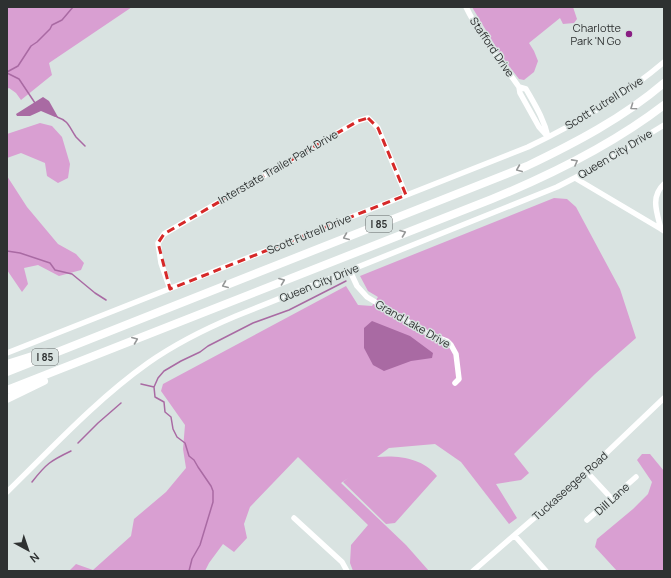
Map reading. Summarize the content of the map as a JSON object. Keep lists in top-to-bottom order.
{
  "streets": {
    "highway": ["I 85"],
    "street": [
      "Stafford Drive",
      "Scott Futrell Drive",
      "Queen City Drive",
      "Interstate Trailer Park Drive",
      "Grand Lake Drive",
      "Tuckaseegee Road",
      "Dill Lane"
    ]
  },
  "crossings": [
    ["Stafford Drive", "Scott Futrell Drive"],
    ["Scott Futrell Drive", "Interstate Trailer Park Drive"],
    ["Queen City Drive", "Grand Lake Drive"]
  ],
  "places": ["Charlotte Park 'N Go"],
  "north": "bottom right"
}
